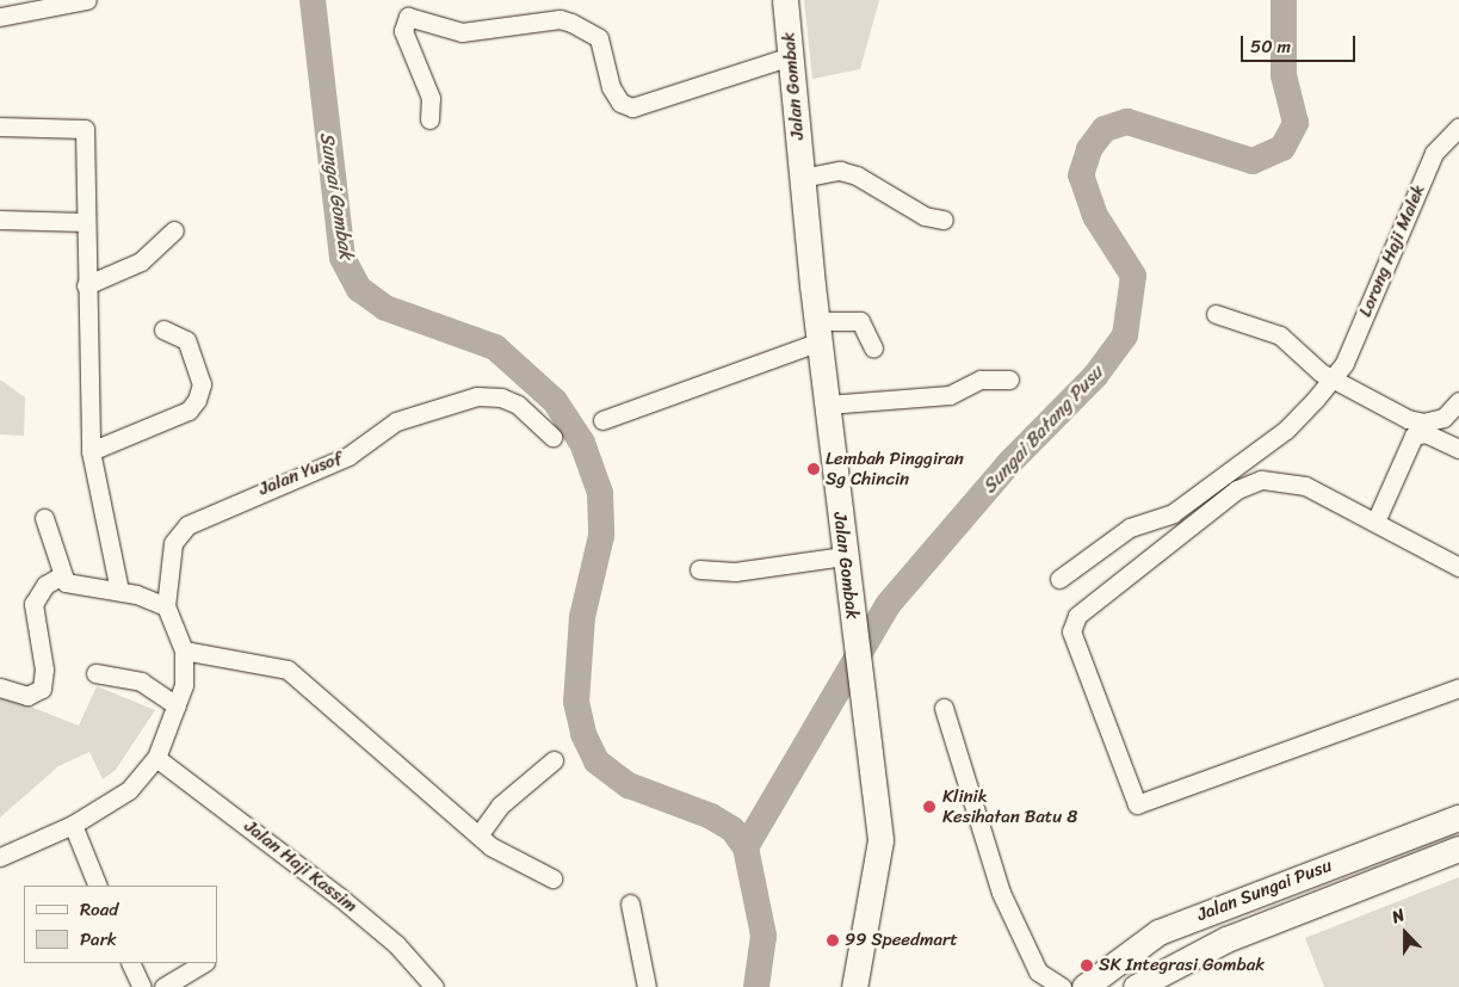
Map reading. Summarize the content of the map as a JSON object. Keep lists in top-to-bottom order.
{
  "streets": {
    "main road": ["Jalan Gombak", "Jalan Sungai Pusu"],
    "street": ["Lorong Haji Malek", "Jalan Yusof", "Jalan Haji Kassim"]
  },
  "crossings": [
    ["Jalan Yusof", "Jalan Haji Kassim"]
  ],
  "water": ["Sungai Gombak", "Sungai Batang Pusu"],
  "places": [
    "Lembah Pinggiran Sg Chincin",
    "Klinik Kesihatan Batu 8",
    "99 Speedmart",
    "SK Integrasi Gombak"
  ],
  "legend": ["Road", "Park"],
  "scale_bar": "50 m",
  "north": "top"
}
